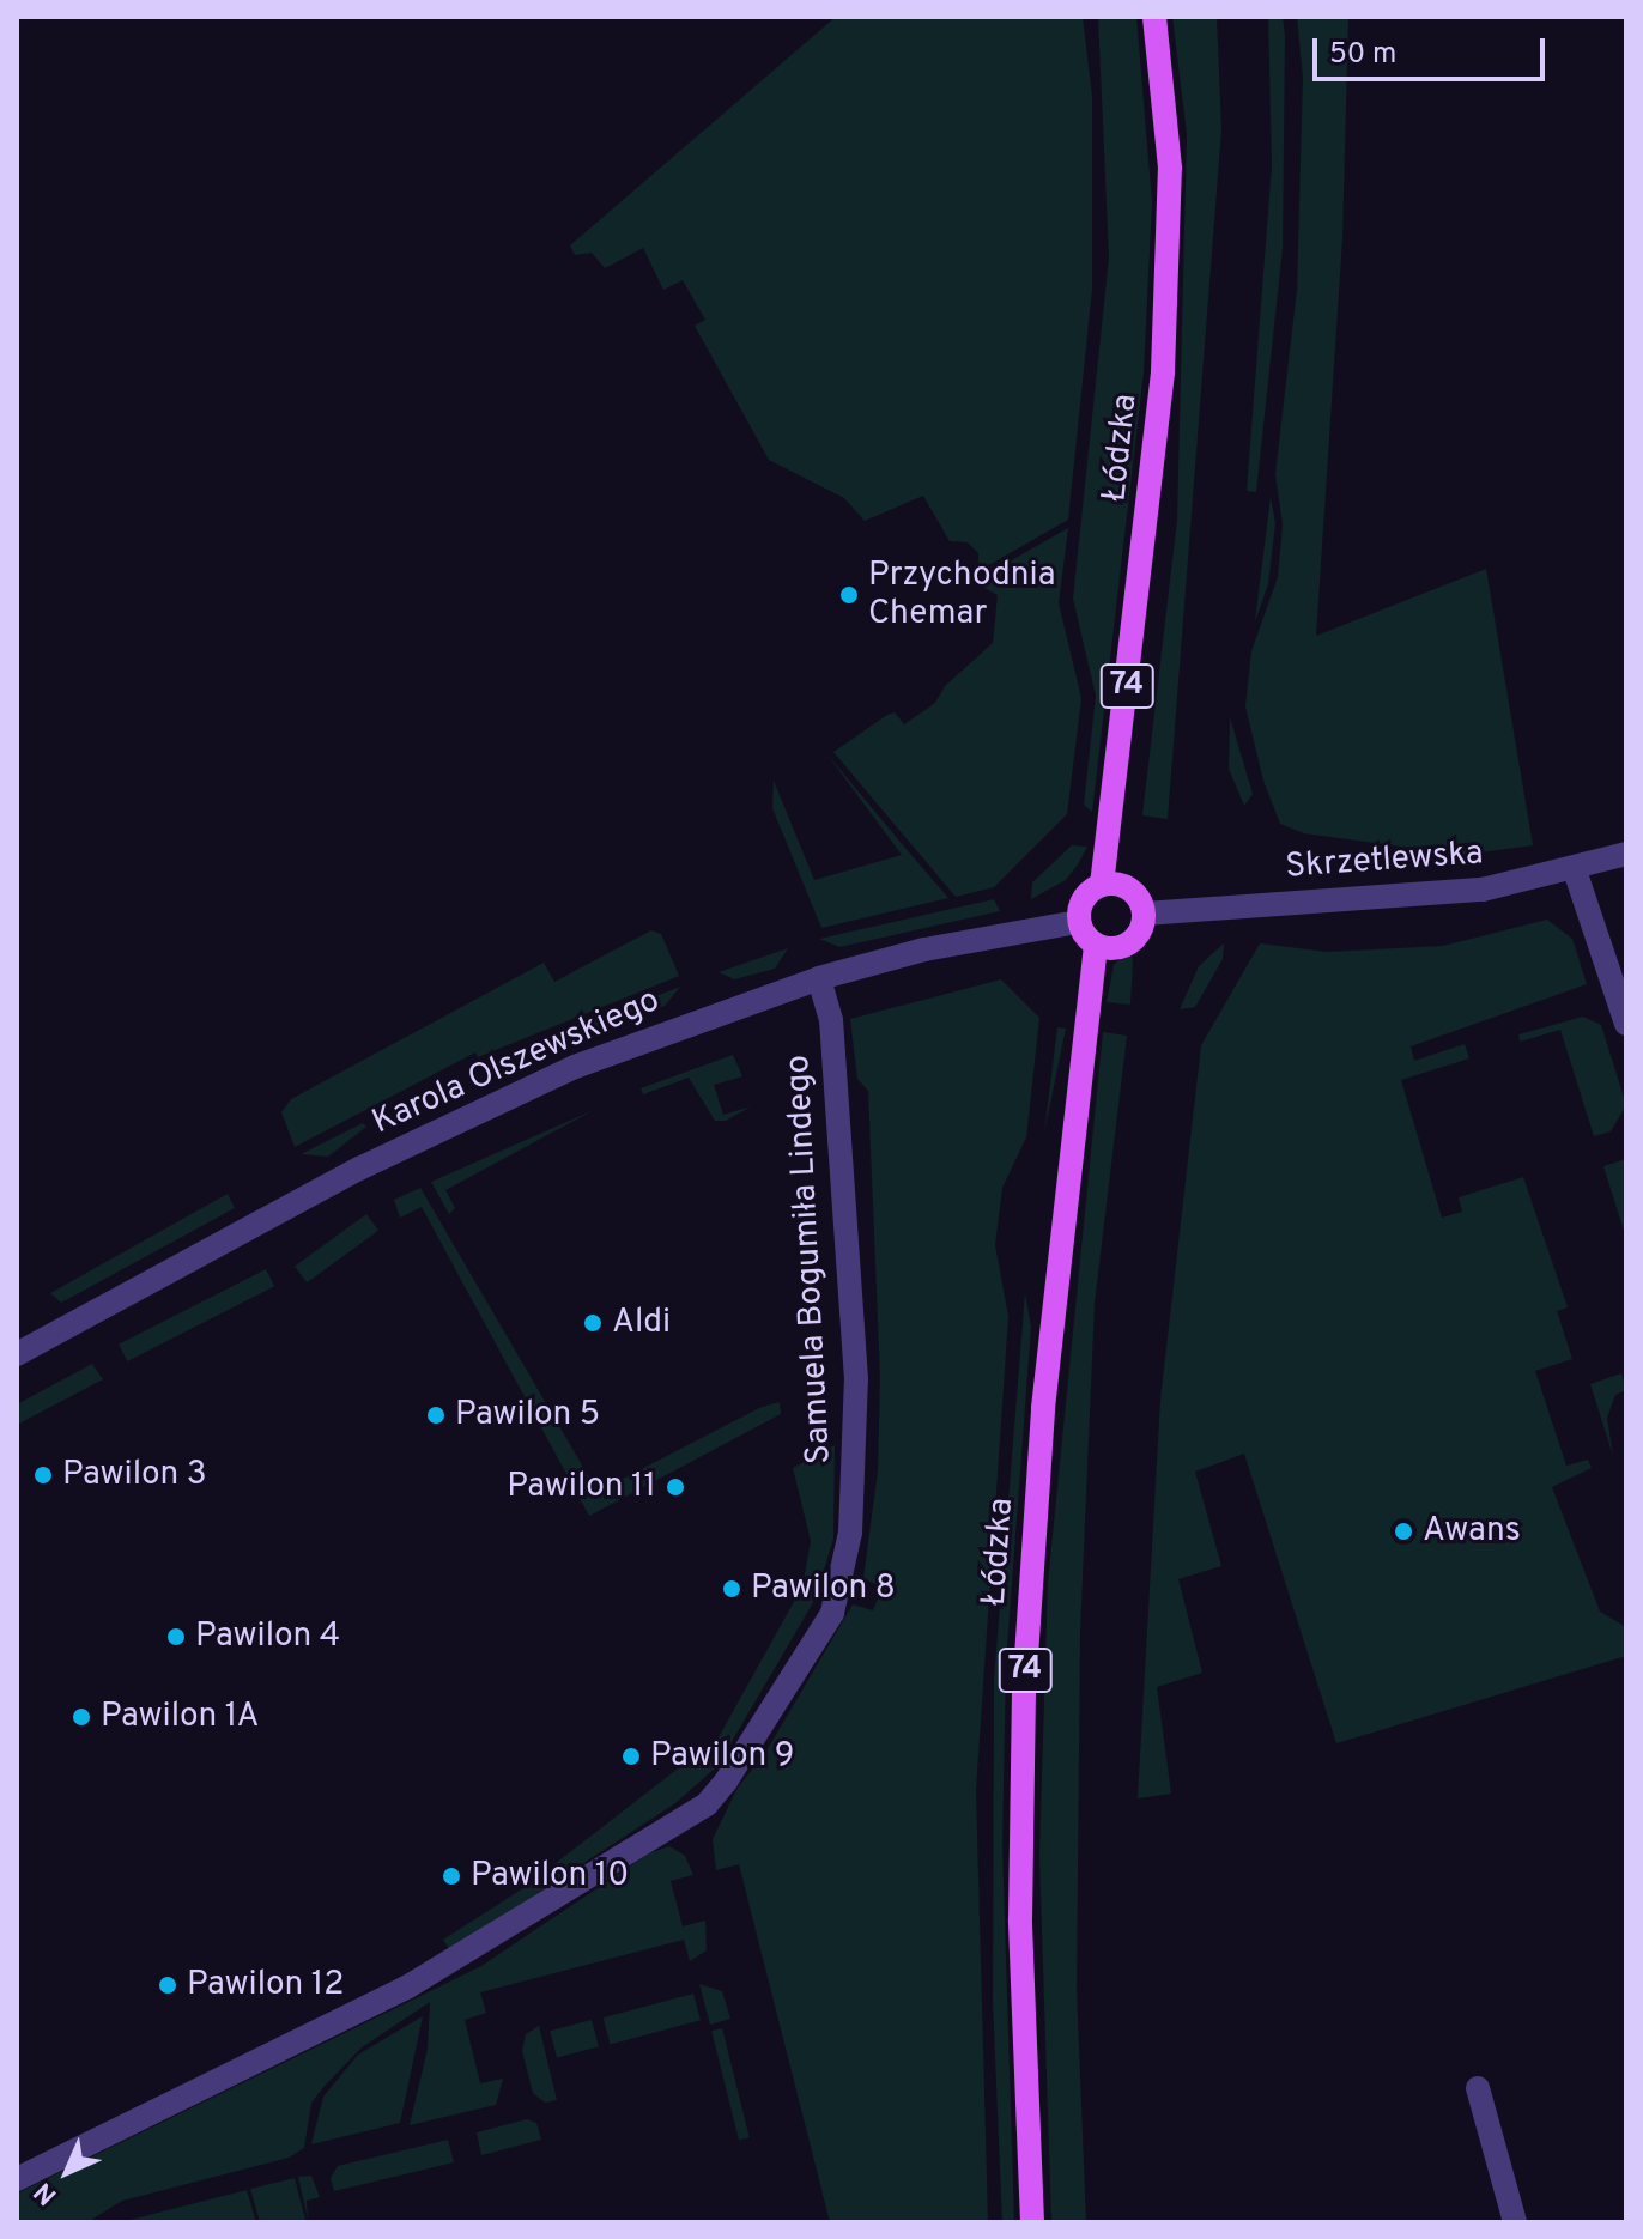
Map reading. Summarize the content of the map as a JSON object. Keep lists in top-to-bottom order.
{
  "streets": {
    "main road": ["Łódzka", "74"],
    "street": ["Skrzetlewska", "Karola Olszewskiego", "Samuela Bogumiła Lindego"]
  },
  "crossings": [
    ["Łódzka", "74"],
    ["Łódzka", "Skrzetlewska"],
    ["Łódzka", "Karola Olszewskiego"],
    ["74", "Skrzetlewska"],
    ["74", "Karola Olszewskiego"],
    ["Skrzetlewska", "Karola Olszewskiego"],
    ["Karola Olszewskiego", "Samuela Bogumiła Lindego"]
  ],
  "places": [
    "Przychodnia Chemar",
    "Aldi",
    "Pawilon 5",
    "Pawilon 3",
    "Pawilon 11",
    "Awans",
    "Pawilon 8",
    "Pawilon 4",
    "Pawilon 1A",
    "Pawilon 9",
    "Pawilon 10",
    "Pawilon 12"
  ],
  "scale_bar": "50 m",
  "north": "bottom left"
}
